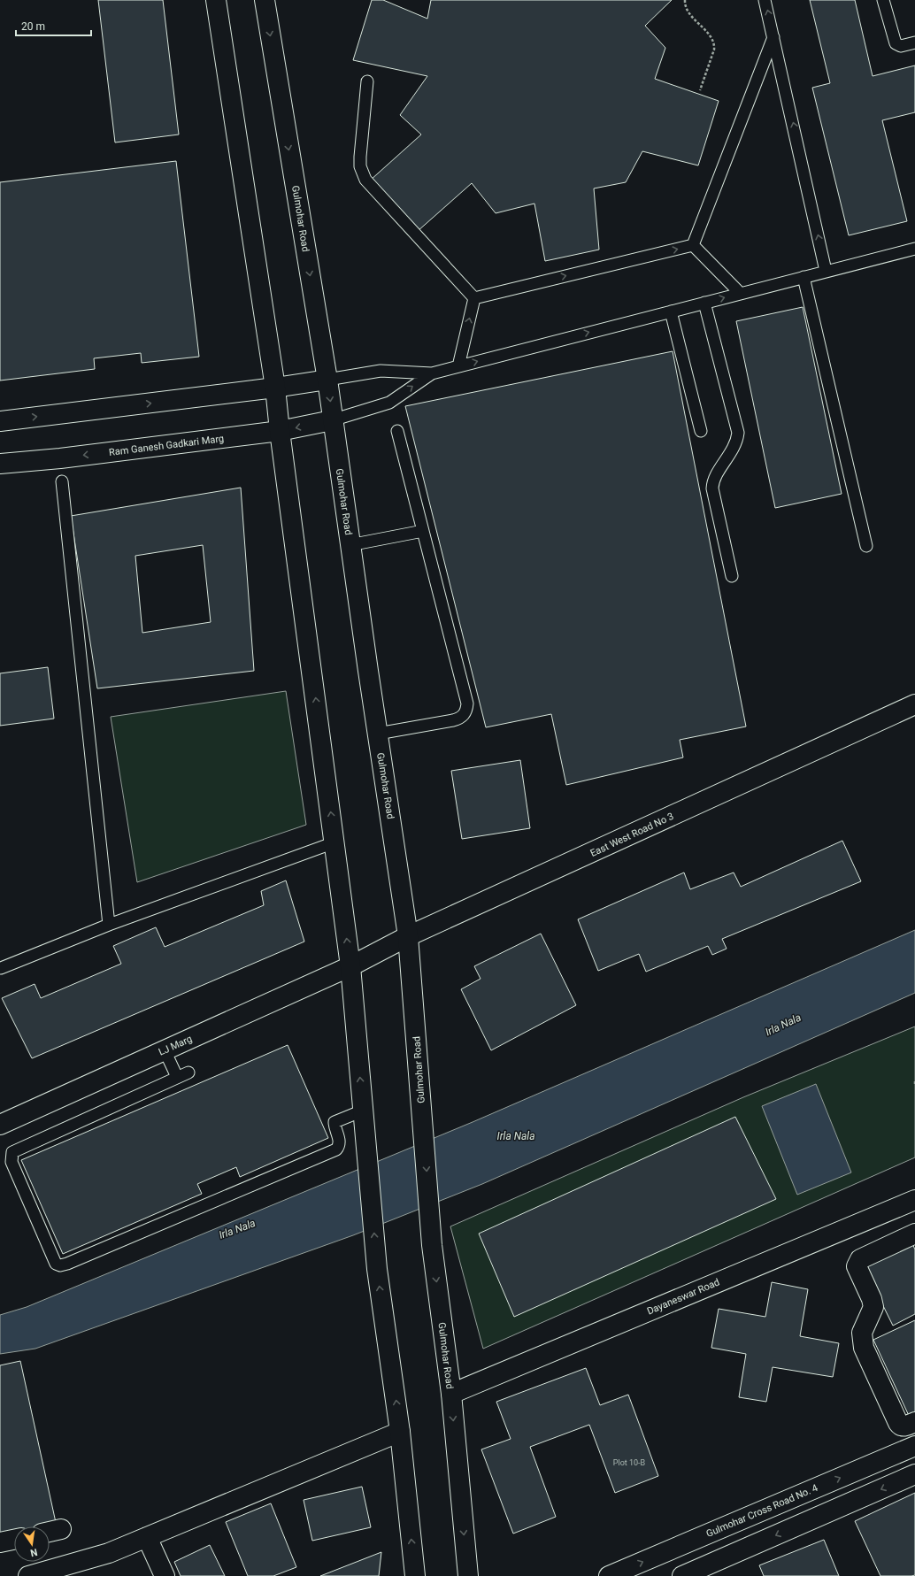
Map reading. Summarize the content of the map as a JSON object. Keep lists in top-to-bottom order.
{
  "streets": {
    "street": [
      "Gulmohar Road",
      "Ram Ganesh Gadkari Marg",
      "East West Road No 3",
      "LJ Marg",
      "Dayaneswar Road",
      "Gulmohar Cross Road No. 4"
    ]
  },
  "crossings": [
    ["Gulmohar Road", "Ram Ganesh Gadkari Marg"],
    ["Gulmohar Road", "East West Road No 3"],
    ["Gulmohar Road", "Dayaneswar Road"],
    ["East West Road No 3", "LJ Marg"]
  ],
  "water": ["Irla Nala"],
  "house_numbers": ["Plot 10-B"],
  "scale_bar": "20 m",
  "north": "bottom"
}
